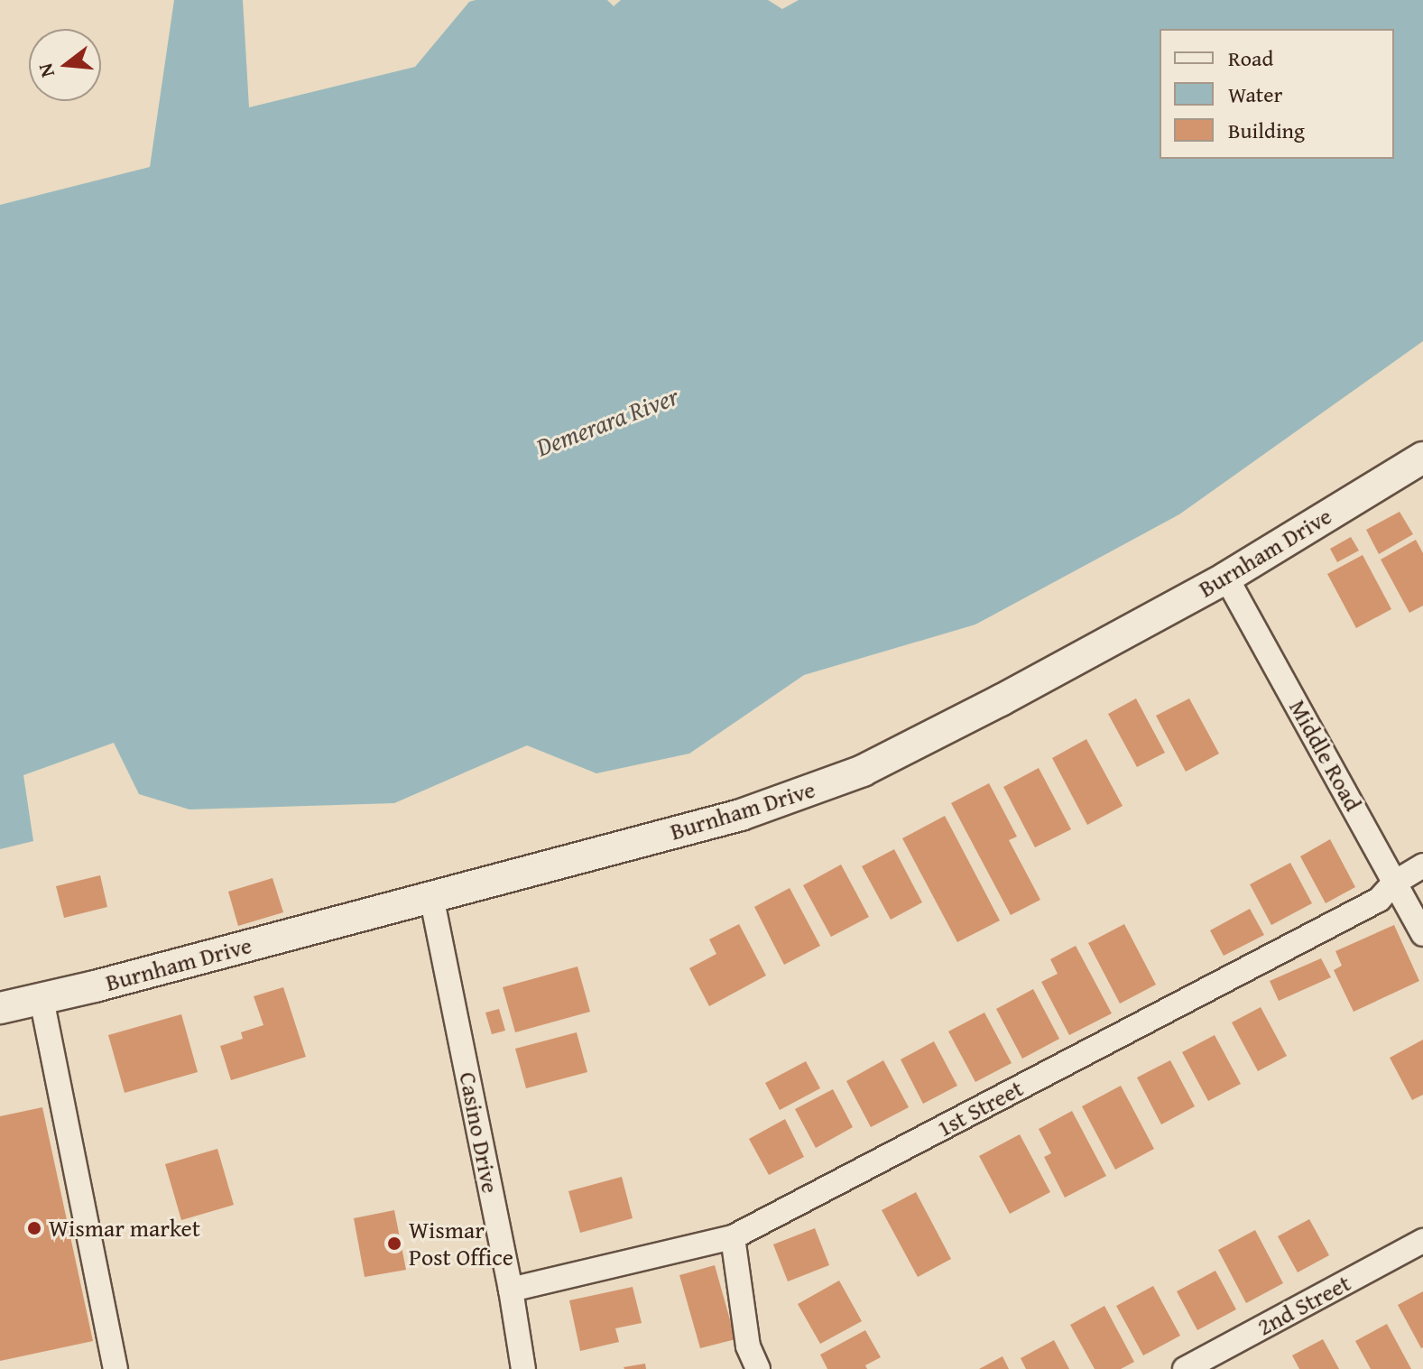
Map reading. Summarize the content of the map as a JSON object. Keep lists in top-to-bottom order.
{
  "streets": {
    "street": [
      "Burnham Drive",
      "Middle Road",
      "1st Street",
      "Casino Drive",
      "2nd Street"
    ]
  },
  "crossings": [
    ["Burnham Drive", "Middle Road"],
    ["Burnham Drive", "Casino Drive"],
    ["Middle Road", "1st Street"],
    ["1st Street", "Casino Drive"]
  ],
  "water": ["Demerara River"],
  "places": ["Wismar market", "Wismar Post Office"],
  "legend": ["Road", "Water", "Building"],
  "north": "left"
}
